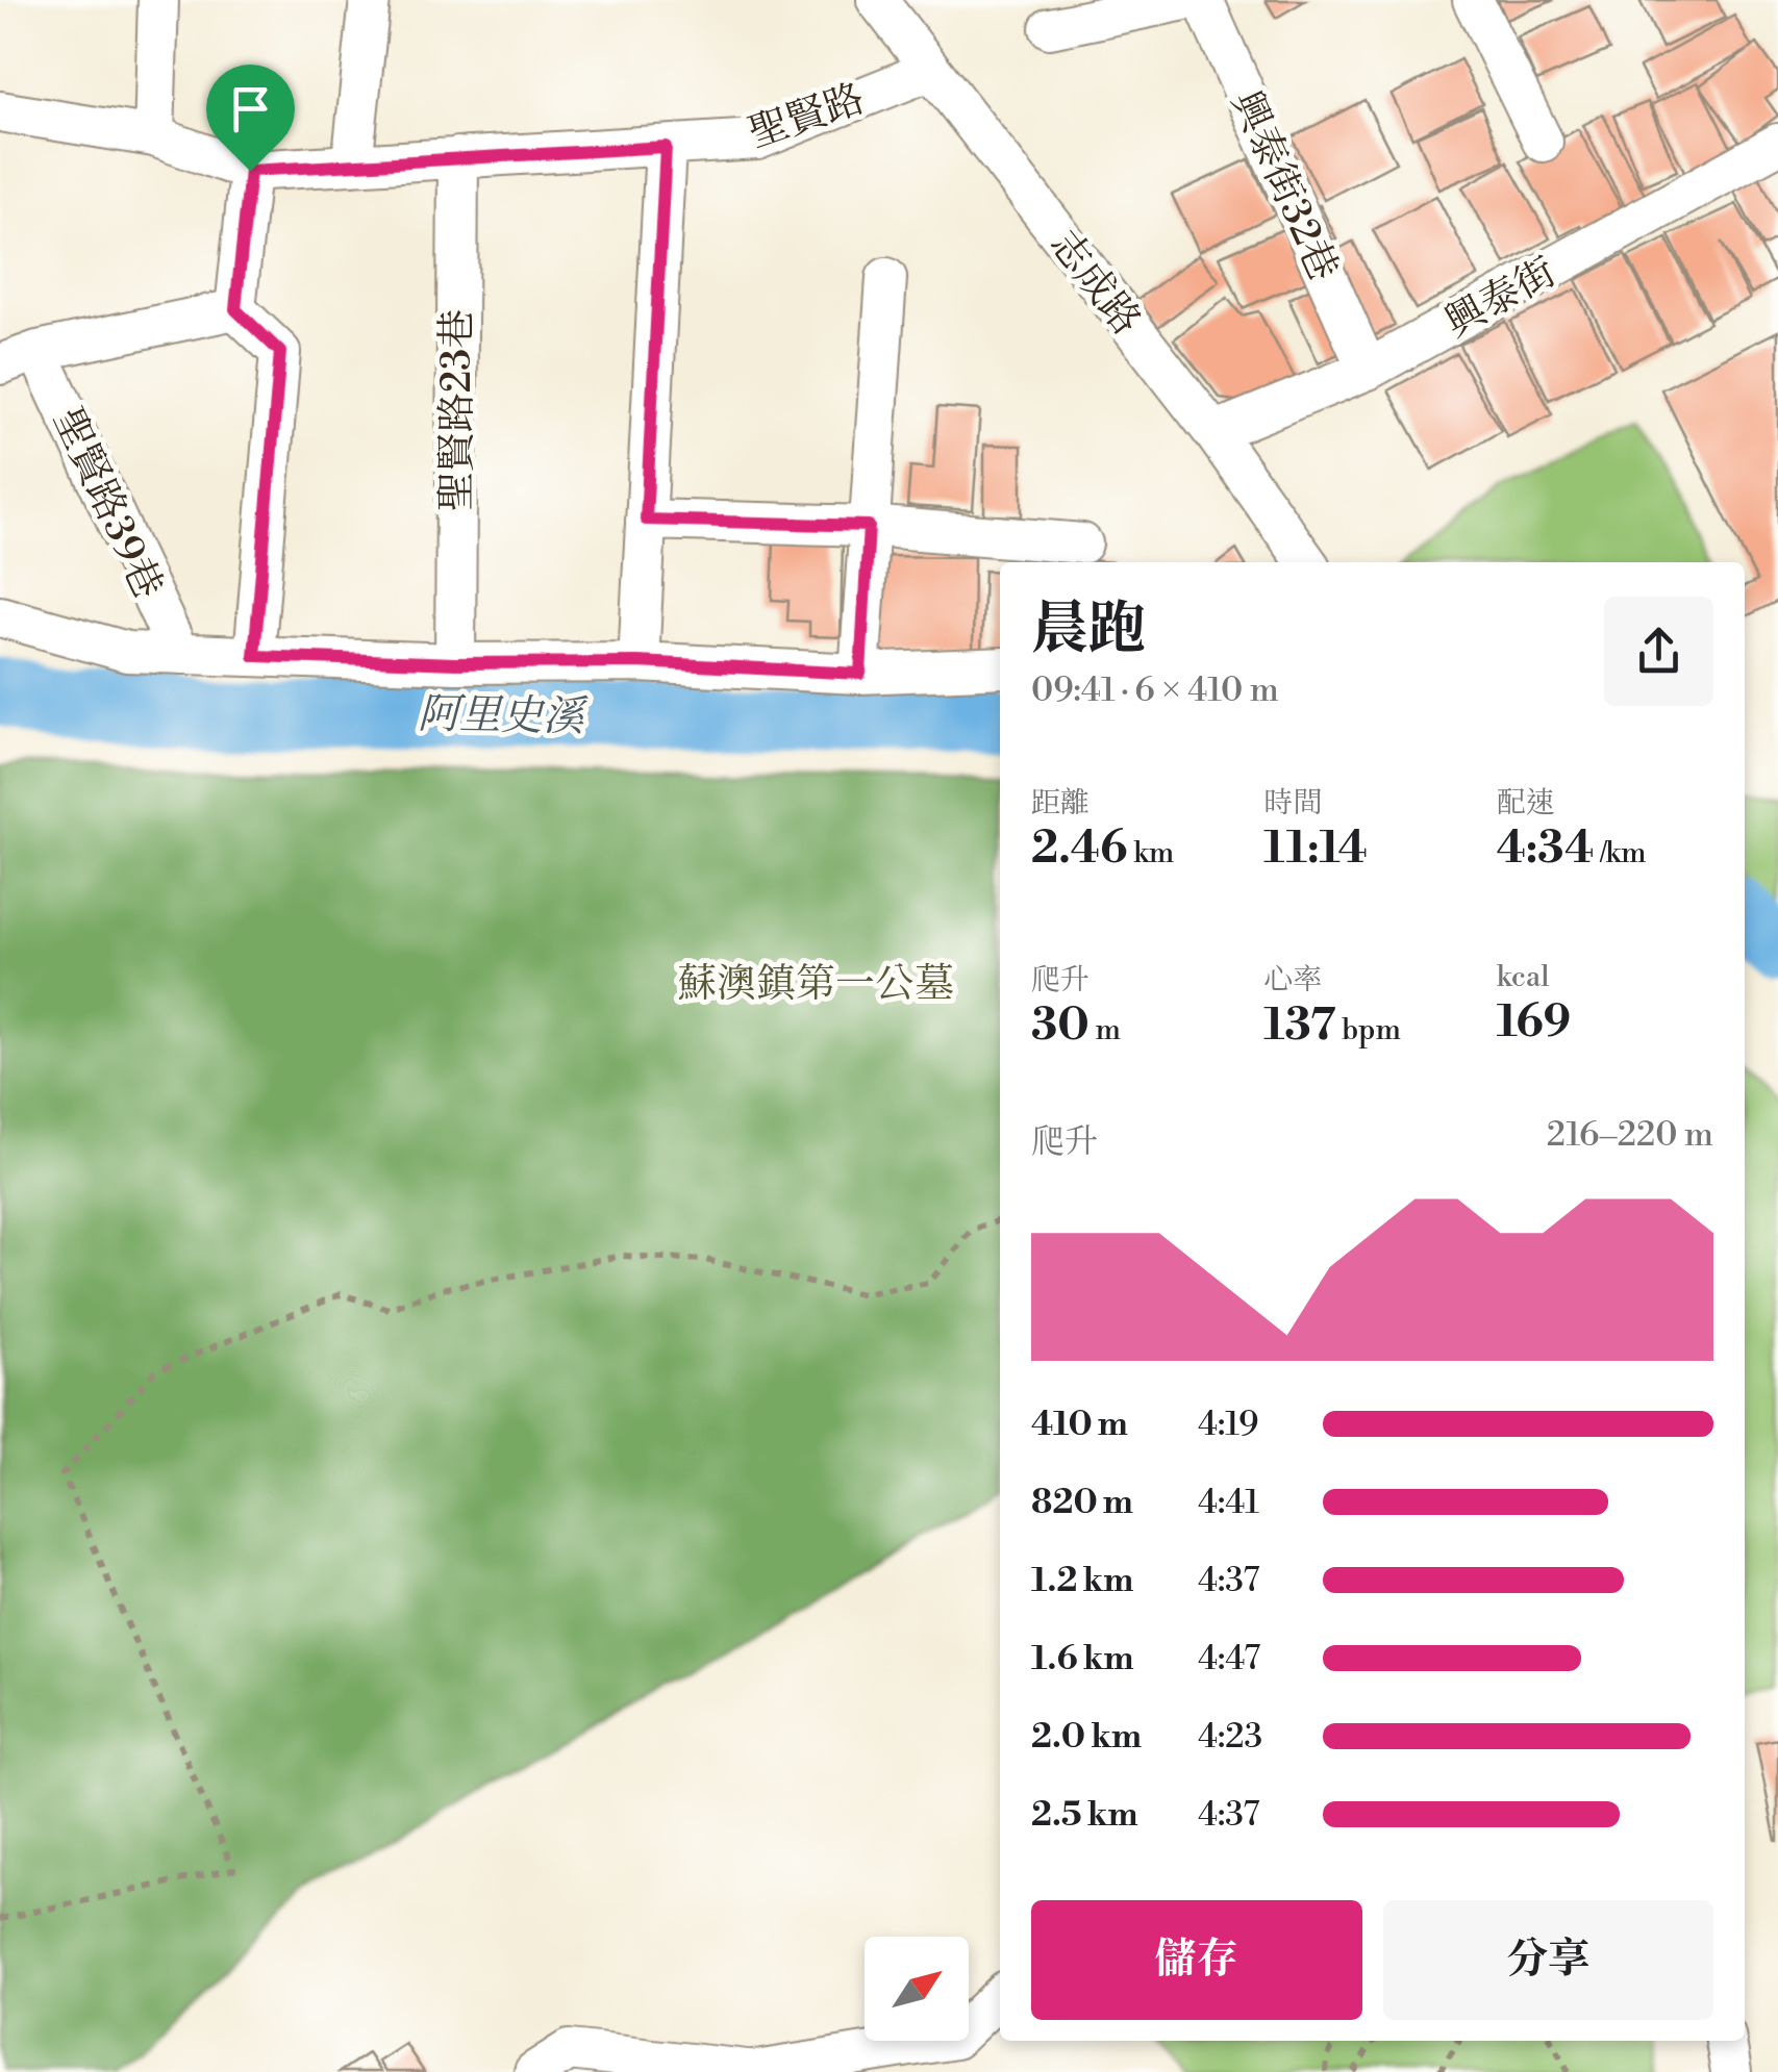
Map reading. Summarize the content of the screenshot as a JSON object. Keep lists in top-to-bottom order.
{
  "streets": {
    "street": [
      "聖賢路",
      "興泰街32巷",
      "志成路",
      "興泰街",
      "聖賢路23巷",
      "聖賢路39巷"
    ]
  },
  "crossings": [
    ["聖賢路", "志成路"],
    ["聖賢路", "聖賢路23巷"],
    ["興泰街32巷", "興泰街"],
    ["志成路", "興泰街"]
  ],
  "water": ["阿里史溪"],
  "parks": ["蘇澳鎮第一公墓"],
  "north": "top right",
  "page": {
    "heading": ["晨跑", "09:41 · 6 × 410 m"],
    "stats": [
      ["距離", "2.46 km"],
      ["時間", "11:14"],
      ["配速", "4:34 /km"],
      ["爬升", "30 m"],
      ["心率", "137 bpm"],
      ["kcal", "169"]
    ],
    "chart": ["爬升", "216–220 m"],
    "list": [
      {
        "name": "410 m",
        "note": "4:19"
      },
      {
        "name": "820 m",
        "note": "4:41"
      },
      {
        "name": "1.2 km",
        "note": "4:37"
      },
      {
        "name": "1.6 km",
        "note": "4:47"
      },
      {
        "name": "2.0 km",
        "note": "4:23"
      },
      {
        "name": "2.5 km",
        "note": "4:37"
      }
    ],
    "buttons": ["儲存", "分享"]
  }
}
